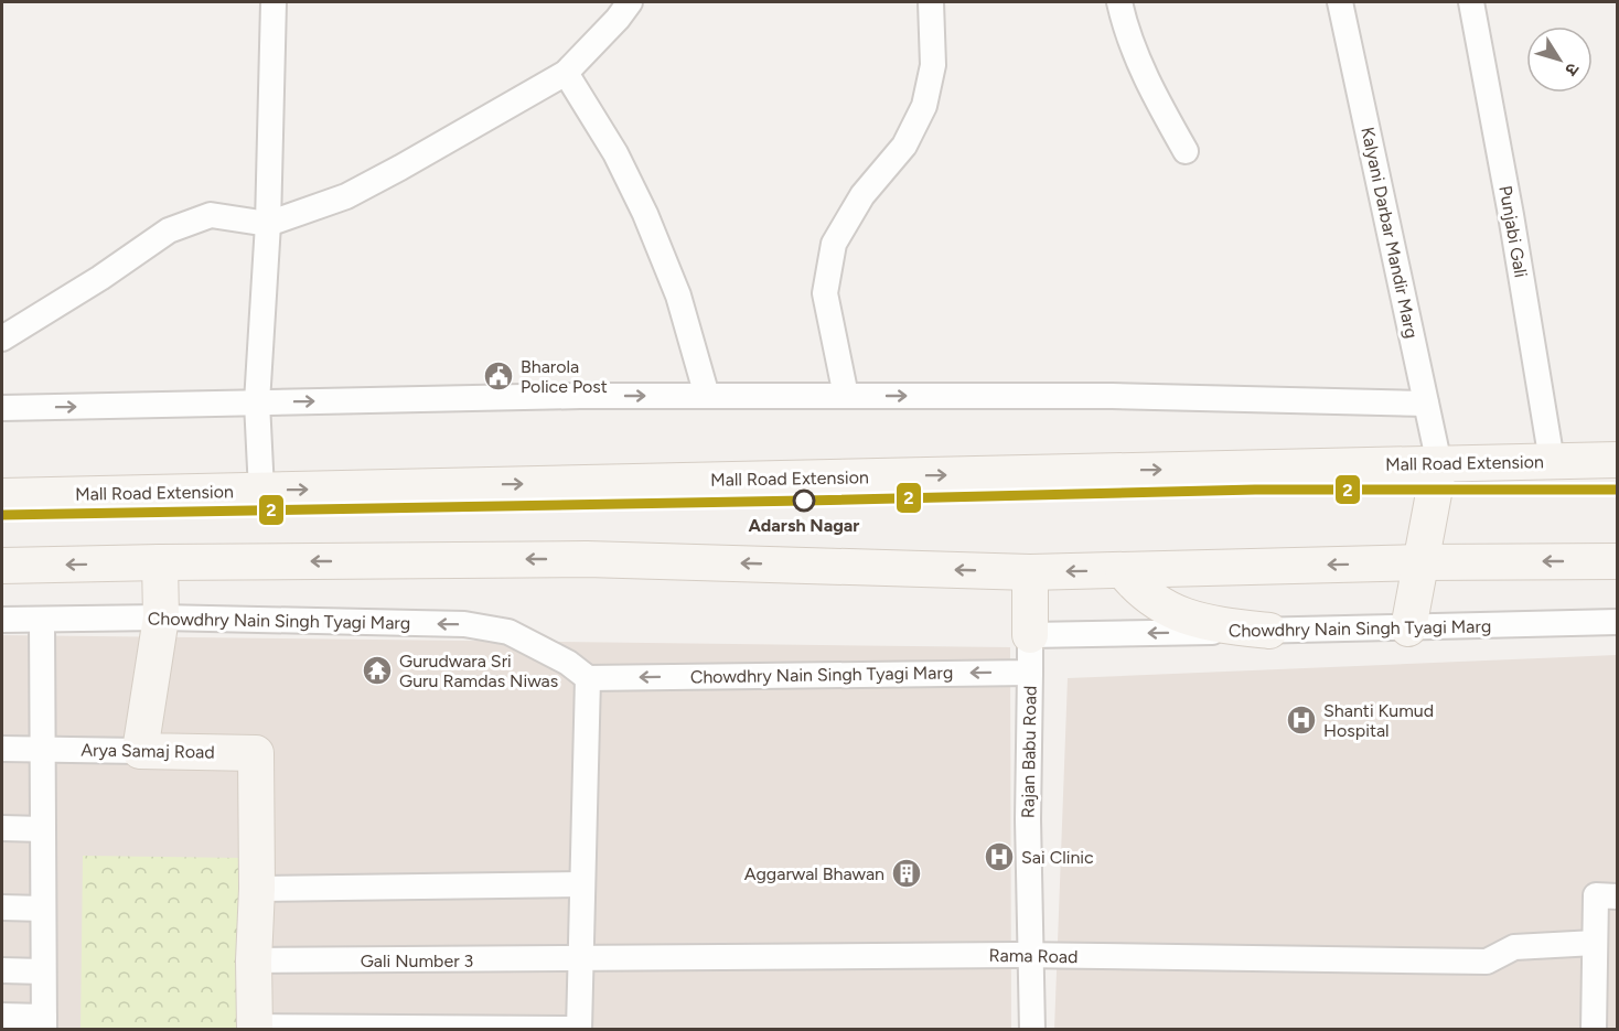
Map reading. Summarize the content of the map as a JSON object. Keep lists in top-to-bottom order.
{
  "streets": {
    "main road": ["Mall Road Extension", "Arya Samaj Road"],
    "street": [
      "Punjabi Gali",
      "Kalyani Darbar Mandir Marg",
      "Chowdhry Nain Singh Tyagi Marg",
      "Rajan Babu Road",
      "Rama Road",
      "Gali Number 3"
    ]
  },
  "crossings": [
    ["Punjabi Gali", "Mall Road Extension"],
    ["Kalyani Darbar Mandir Marg", "Mall Road Extension"],
    ["Chowdhry Nain Singh Tyagi Marg", "Rajan Babu Road"],
    ["Arya Samaj Road", "Gali Number 3"],
    ["Rajan Babu Road", "Rama Road"],
    ["Rama Road", "Gali Number 3"]
  ],
  "one_way": ["Chowdhry Nain Singh Tyagi Marg"],
  "places": {
    "public building": ["Bharola Police Post"],
    "other": ["Adarsh Nagar"],
    "temple": ["Gurudwara Sri Guru Ramdas Niwas"],
    "hospital": ["Shanti Kumud Hospital", "Sai Clinic"],
    "building": ["Aggarwal Bhawan"]
  },
  "lines": ["transit line 2"],
  "north": "bottom right"
}
